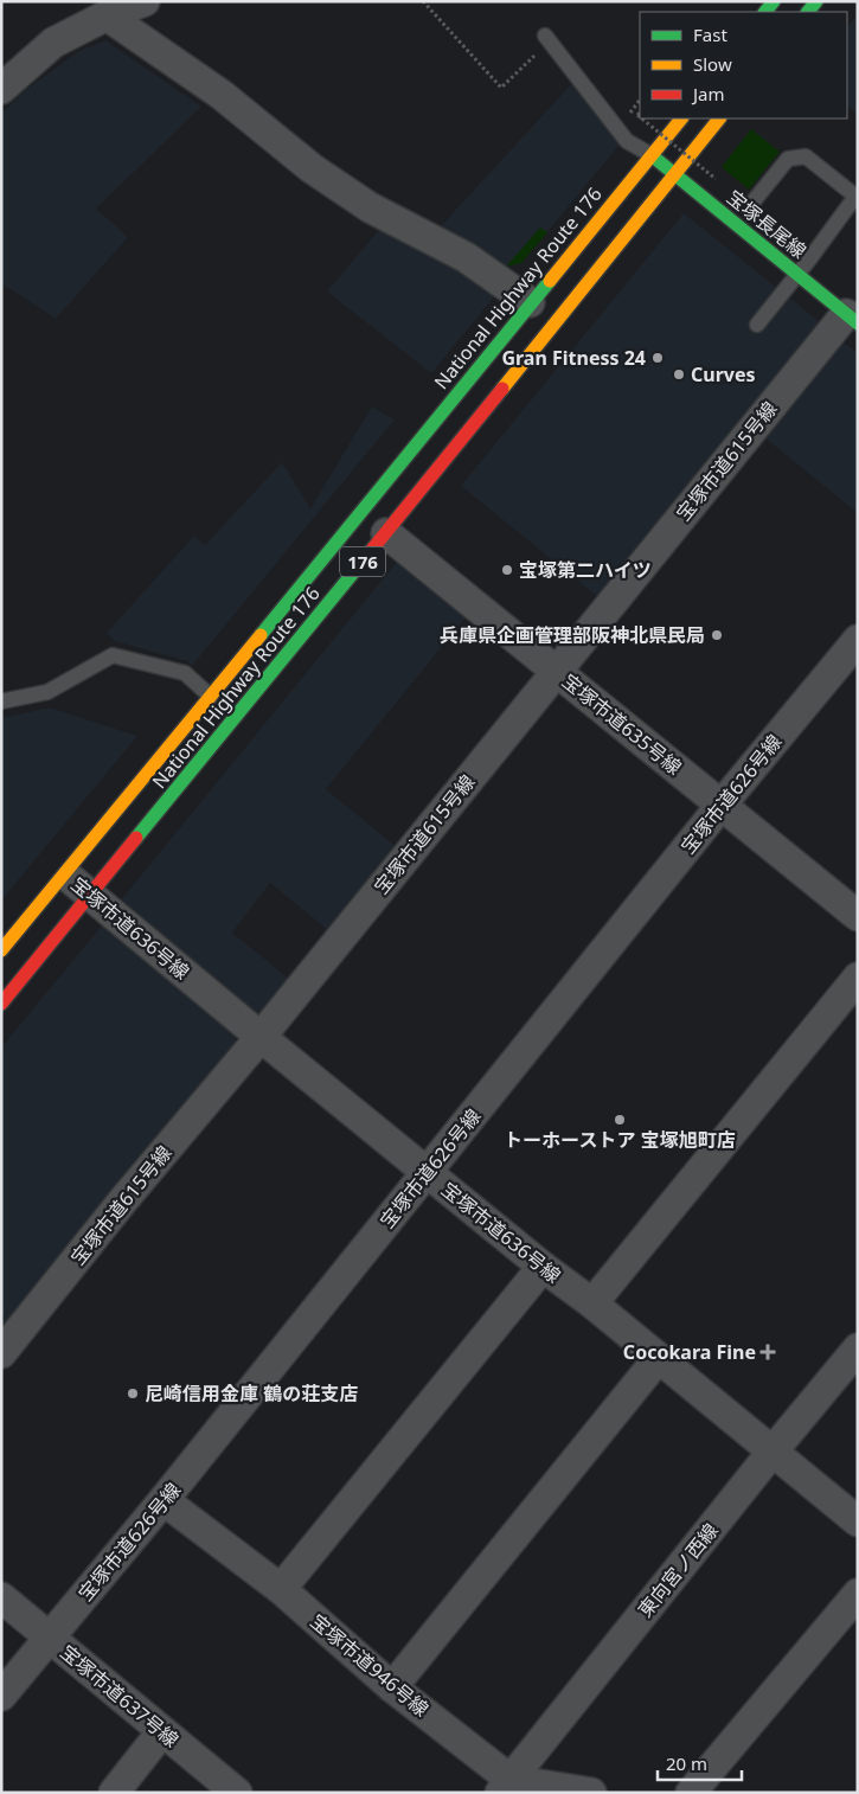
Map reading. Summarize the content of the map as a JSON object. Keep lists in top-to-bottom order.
{
  "streets": {
    "main road": ["宝塚長尾線", "National Highway Route 176", "176"],
    "street": [
      "宝塚市道615号線",
      "宝塚市道635号線",
      "宝塚市道626号線",
      "宝塚市道636号線",
      "東向宮ノ西線",
      "宝塚市道946号線",
      "宝塚市道637号線"
    ]
  },
  "crossings": [
    ["宝塚長尾線", "National Highway Route 176"],
    ["宝塚長尾線", "宝塚市道615号線"],
    ["National Highway Route 176", "宝塚市道635号線"],
    ["National Highway Route 176", "宝塚市道636号線"],
    ["宝塚市道615号線", "宝塚市道635号線"],
    ["宝塚市道615号線", "宝塚市道636号線"],
    ["宝塚市道635号線", "宝塚市道626号線"],
    ["宝塚市道626号線", "宝塚市道636号線"],
    ["宝塚市道626号線", "宝塚市道946号線"],
    ["宝塚市道626号線", "宝塚市道637号線"],
    ["宝塚市道636号線", "東向宮ノ西線"],
    ["東向宮ノ西線", "宝塚市道946号線"]
  ],
  "places": {
    "other": [
      "Gran Fitness 24",
      "Curves",
      "宝塚第二ハイツ",
      "兵庫県企画管理部阪神北県民局",
      "トーホーストア 宝塚旭町店",
      "尼崎信用金庫 鶴の荘支店"
    ],
    "health": ["Cocokara Fine"]
  },
  "legend": ["Fast", "Slow", "Jam"],
  "scale_bar": "20 m"
}
